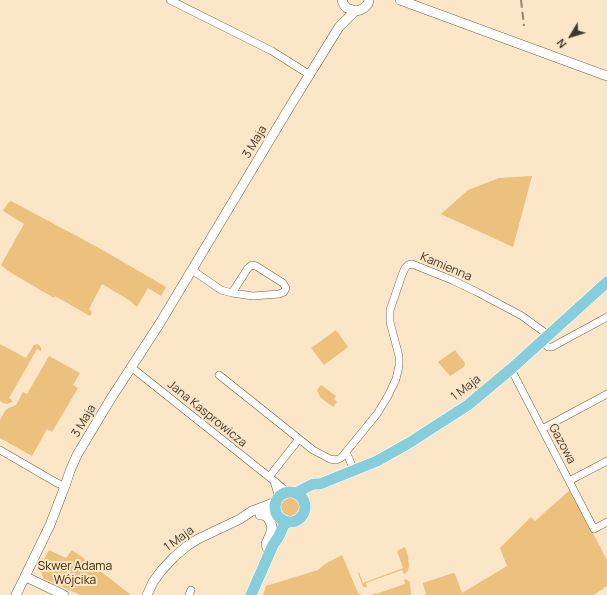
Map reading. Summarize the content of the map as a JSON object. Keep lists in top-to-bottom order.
{
  "streets": {
    "main road": ["1 Maja"],
    "street": [
      "3 Maja",
      "Kamienna",
      "Jana Kasprowicza",
      "Gazowa"
    ]
  },
  "crossings": [
    ["3 Maja", "Jana Kasprowicza"],
    ["Kamienna", "1 Maja"],
    ["1 Maja", "Jana Kasprowicza"],
    ["1 Maja", "Gazowa"]
  ],
  "parks": ["Skwer Adama Wójcika"],
  "north": "bottom left"
}
